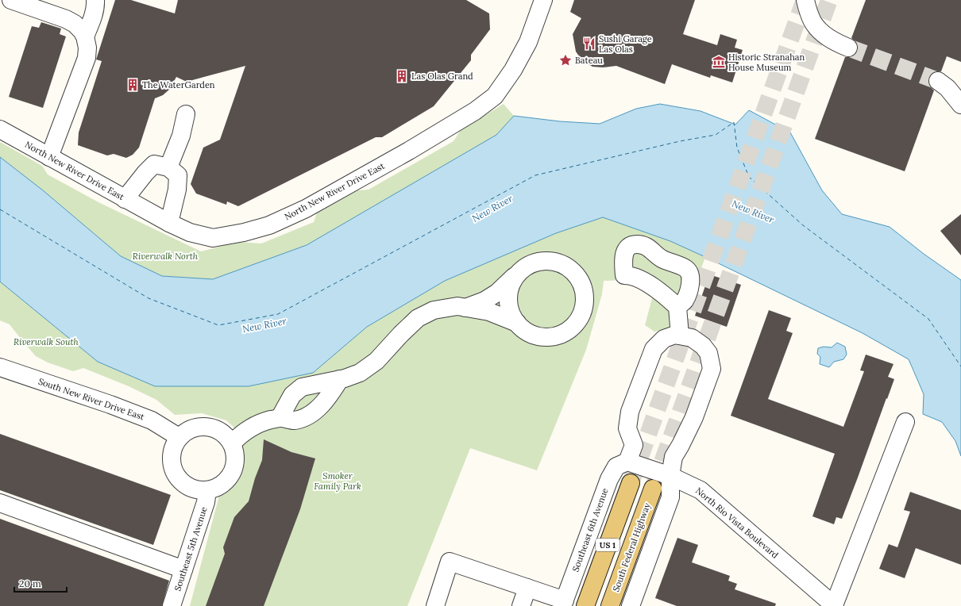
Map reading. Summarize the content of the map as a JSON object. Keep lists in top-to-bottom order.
{
  "streets": {
    "main road": ["US 1", "South Federal Highway"],
    "street": [
      "North New River Drive East",
      "South New River Drive East",
      "North Rio Vista Boulevard",
      "Southeast 6th Avenue",
      "Southeast 5th Avenue"
    ]
  },
  "crossings": [
    ["South New River Drive East", "Southeast 5th Avenue"],
    ["North Rio Vista Boulevard", "Southeast 6th Avenue"]
  ],
  "water": ["New River"],
  "parks": ["Riverwalk North", "Riverwalk South", "Smoker Family Park"],
  "places": {
    "restaurant": ["Sushi Garage Las Olas"],
    "place": ["Bateau"],
    "museum": ["Historic Stranahan House Museum"],
    "building": ["Las Olas Grand", "The WaterGarden"]
  },
  "scale_bar": "20 m"
}
